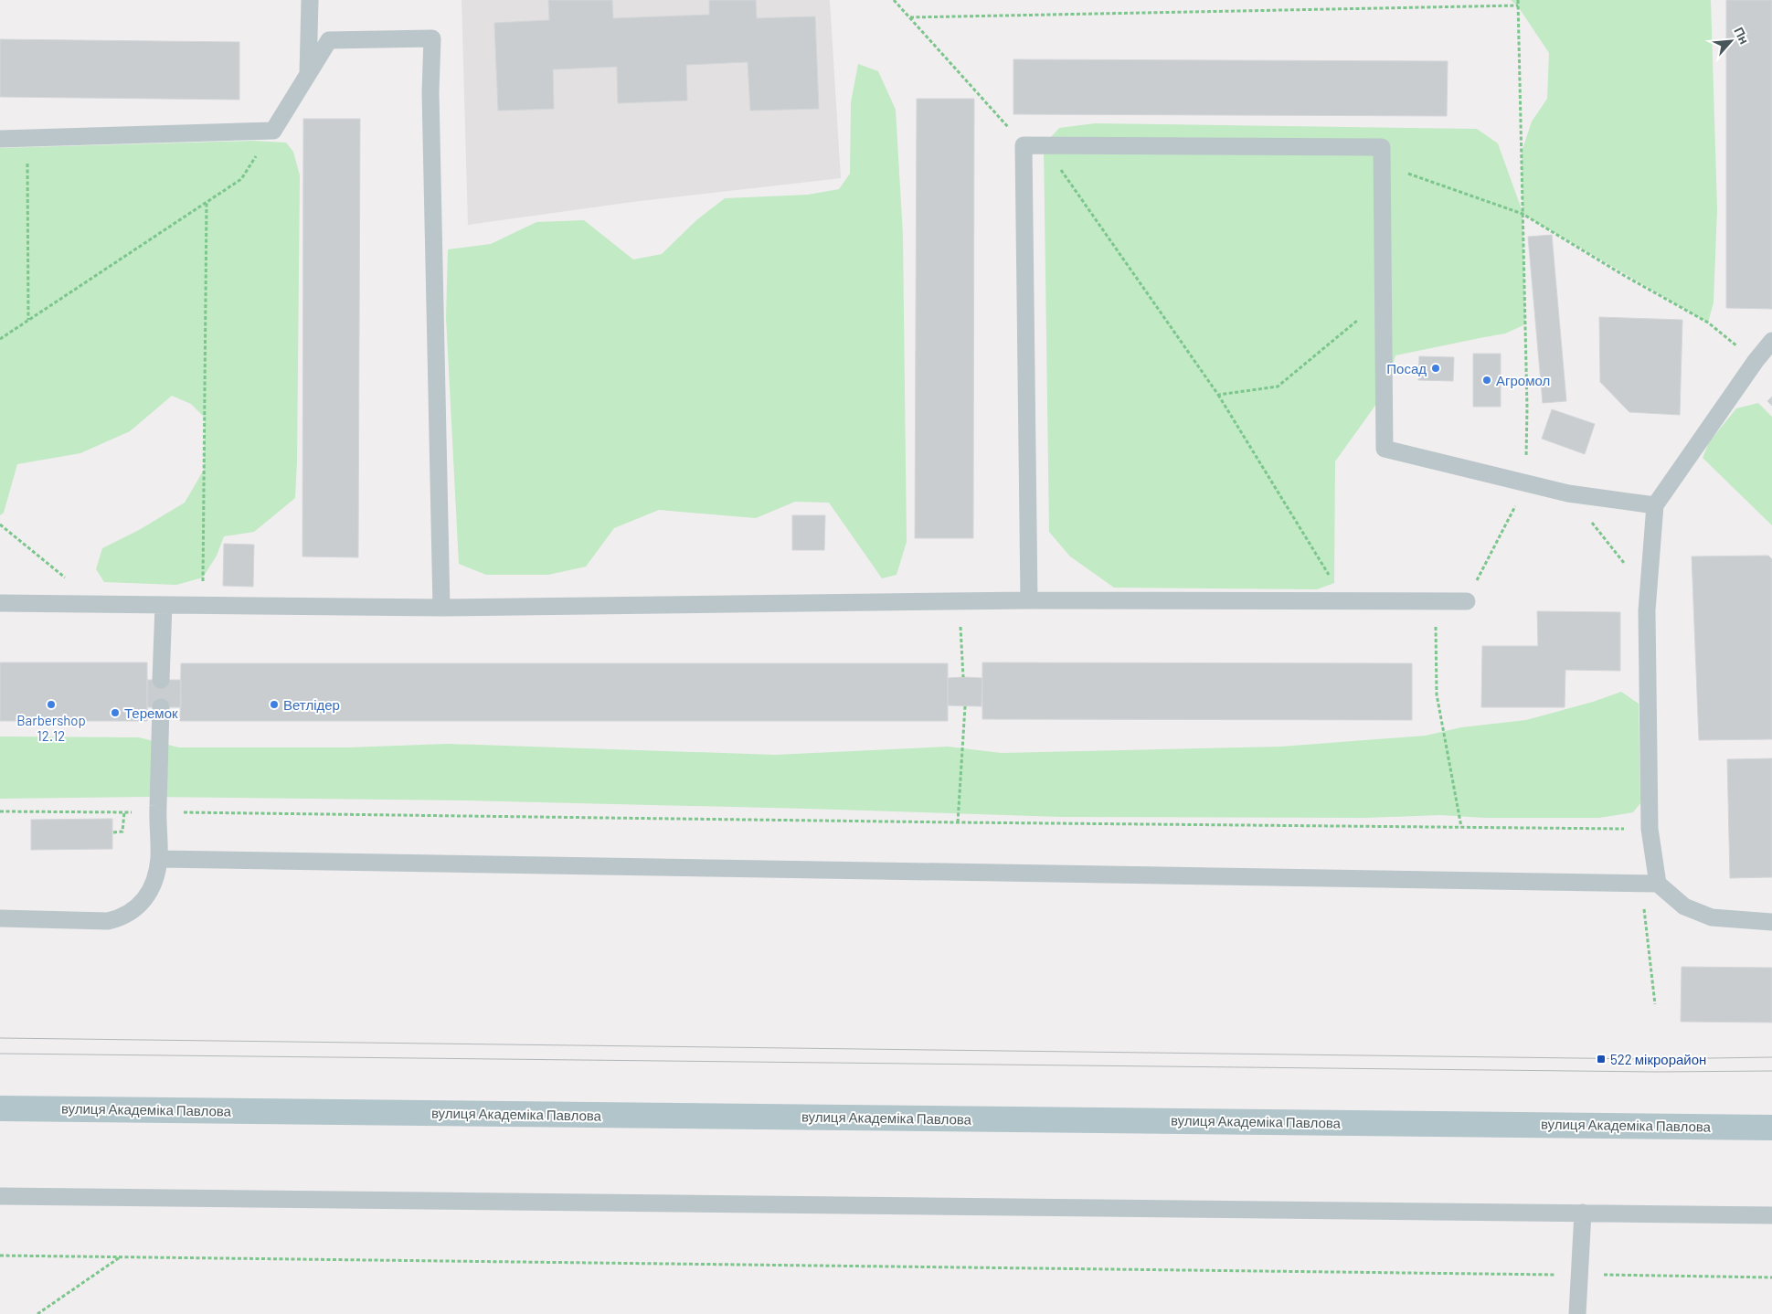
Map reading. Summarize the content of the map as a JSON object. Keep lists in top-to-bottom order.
{
  "streets": {
    "main road": ["вулиця Академіка Павлова"]
  },
  "places": {
    "other": [
      "Посад",
      "Агромол",
      "Barbershop 12.12",
      "Ветлідер",
      "Теремок"
    ],
    "transit": ["522 мікрорайон"]
  },
  "north": "top right"
}
